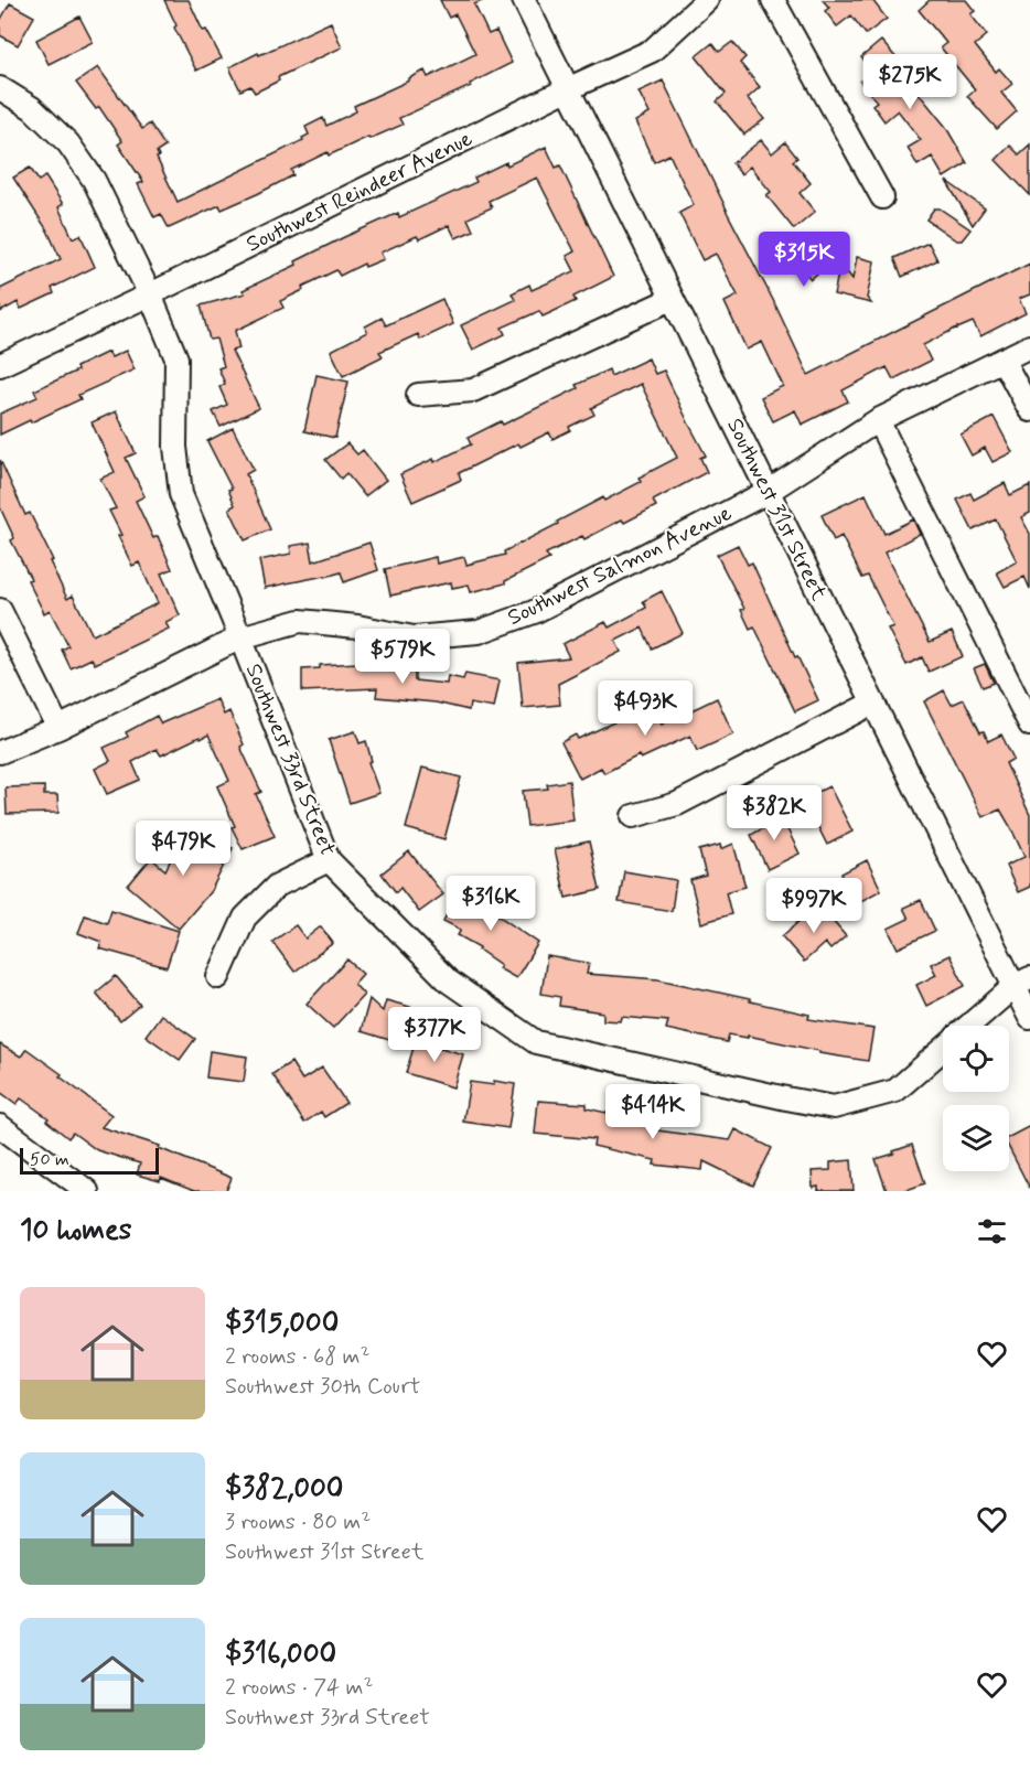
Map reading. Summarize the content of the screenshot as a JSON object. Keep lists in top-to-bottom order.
{
  "streets": {
    "street": [
      "Southwest Reindeer Avenue",
      "Southwest 31st Street",
      "Southwest Salmon Avenue",
      "Southwest 33rd Street"
    ]
  },
  "crossings": [
    ["Southwest Reindeer Avenue", "Southwest 31st Street"],
    ["Southwest Reindeer Avenue", "Southwest 33rd Street"],
    ["Southwest 31st Street", "Southwest Salmon Avenue"],
    ["Southwest 31st Street", "Southwest 33rd Street"],
    ["Southwest Salmon Avenue", "Southwest 33rd Street"]
  ],
  "scale_bar": "50 m",
  "page": {
    "price": [
      "$275K",
      "$315K",
      "$579K",
      "$493K",
      "$382K",
      "$479K",
      "$316K",
      "$997K",
      "$377K",
      "$414K"
    ],
    "scale": "50 m",
    "heading": "10 homes",
    "list": [
      {
        "name": "$315,000",
        "note": "2 rooms · 68 m² · Southwest 30th Court"
      },
      {
        "name": "$382,000",
        "note": "3 rooms · 80 m² · Southwest 31st Street"
      },
      {
        "name": "$316,000",
        "note": "2 rooms · 74 m² · Southwest 33rd Street"
      }
    ]
  }
}
